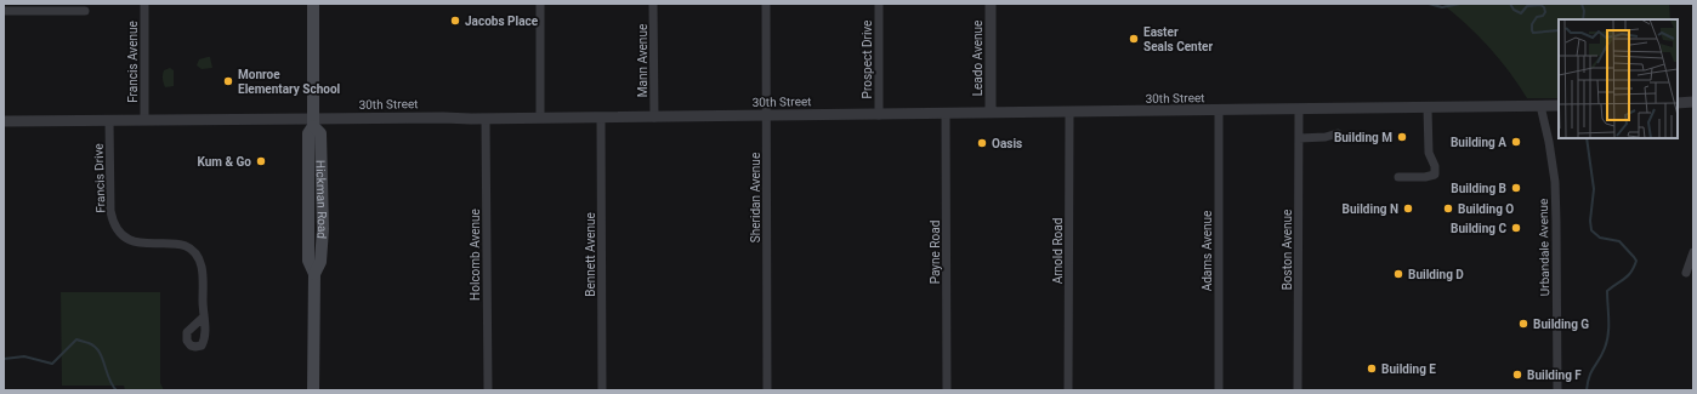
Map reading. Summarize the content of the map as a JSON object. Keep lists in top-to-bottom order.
{
  "streets": {
    "main road": ["Hickman Road"],
    "street": [
      "Leado Avenue",
      "Prospect Drive",
      "Mann Avenue",
      "Francis Avenue",
      "30th Street",
      "Francis Drive",
      "Sheridan Avenue",
      "Urbandale Avenue",
      "Boston Avenue",
      "Arnold Road",
      "Adams Avenue",
      "Payne Road",
      "Holcomb Avenue",
      "Bennett Avenue"
    ]
  },
  "crossings": [
    ["Leado Avenue", "30th Street"],
    ["Prospect Drive", "30th Street"],
    ["Mann Avenue", "30th Street"],
    ["Francis Avenue", "30th Street"],
    ["30th Street", "Francis Drive"],
    ["30th Street", "Sheridan Avenue"],
    ["30th Street", "Hickman Road"],
    ["30th Street", "Urbandale Avenue"],
    ["30th Street", "Boston Avenue"],
    ["30th Street", "Arnold Road"],
    ["30th Street", "Adams Avenue"],
    ["30th Street", "Payne Road"],
    ["30th Street", "Holcomb Avenue"],
    ["30th Street", "Bennett Avenue"]
  ],
  "places": [
    "Jacobs Place",
    "Easter Seals Center",
    "Monroe Elementary School",
    "Building M",
    "Building A",
    "Oasis",
    "Kum & Go",
    "Building B",
    "Building N",
    "Building O",
    "Building C",
    "Building D",
    "Building G",
    "Building E",
    "Building F"
  ]
}
